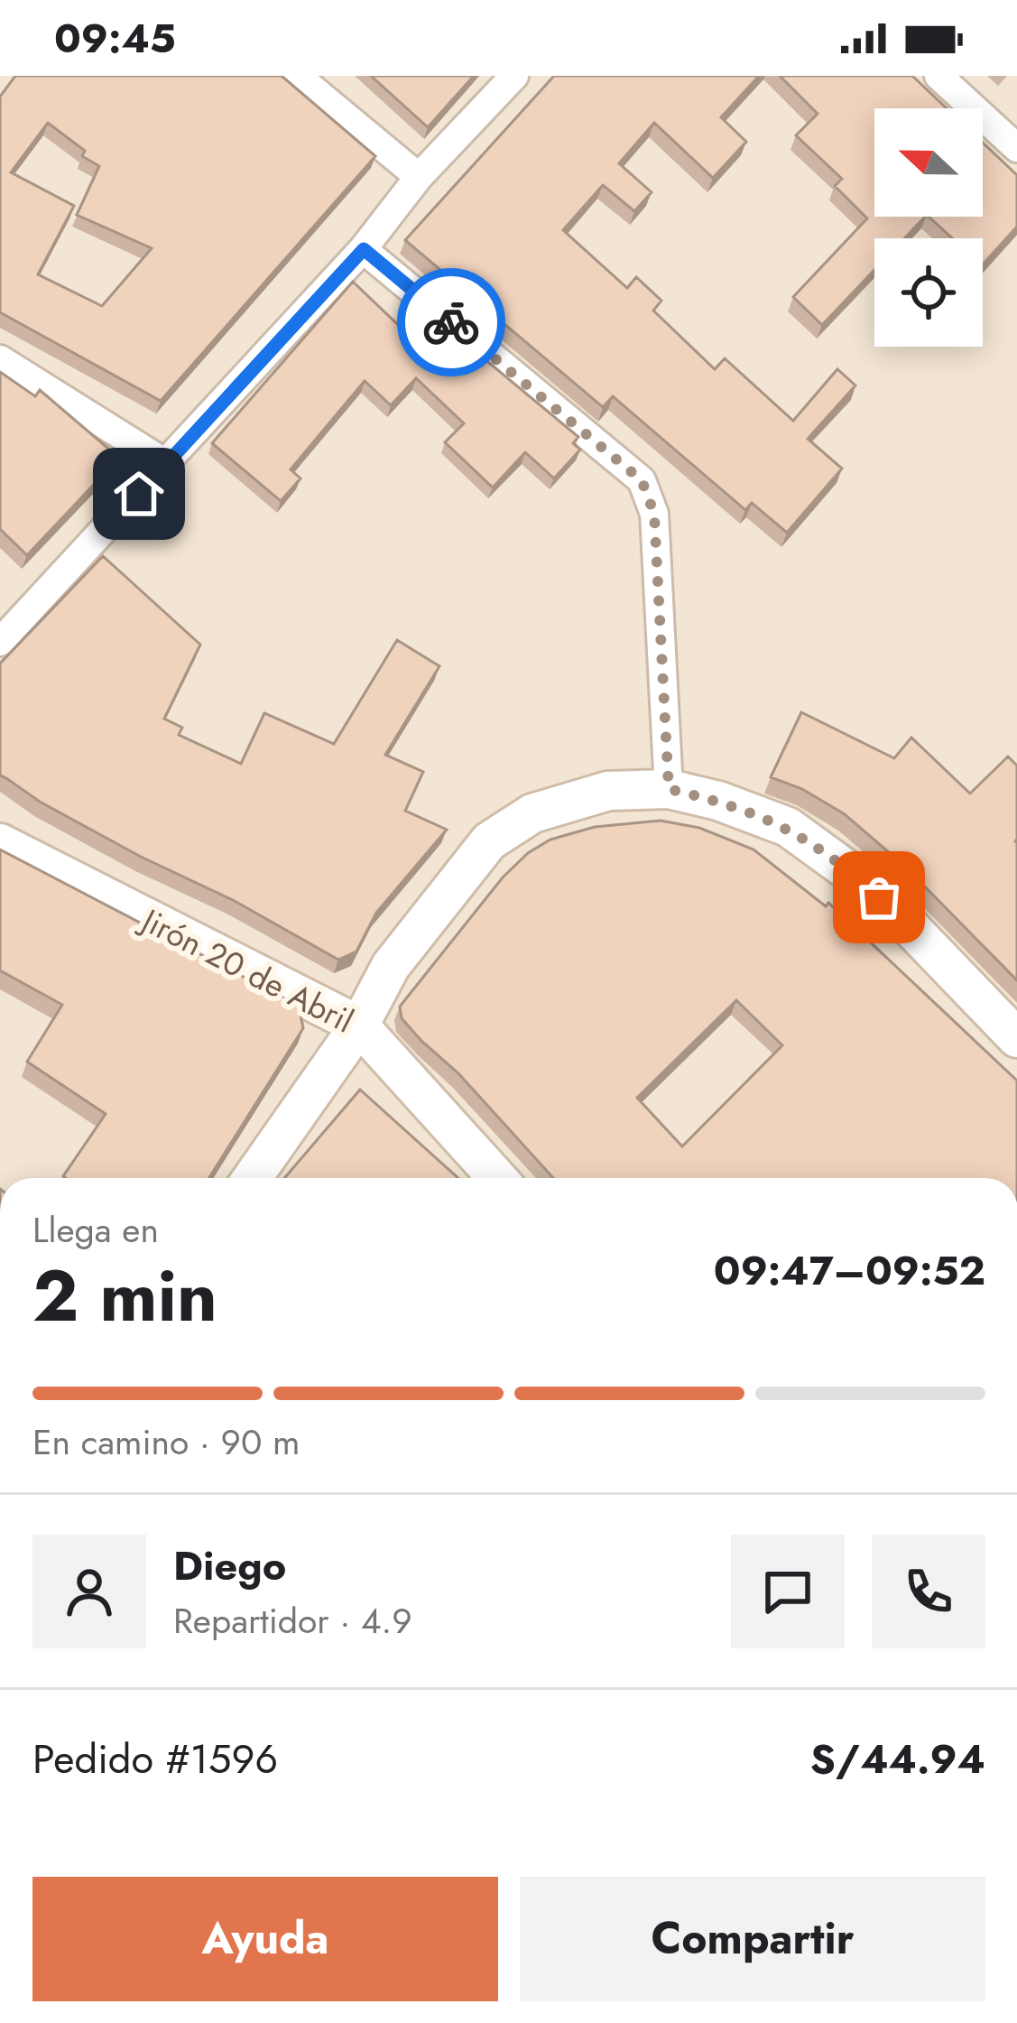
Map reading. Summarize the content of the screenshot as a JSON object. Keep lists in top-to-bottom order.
{
  "streets": {
    "main road": ["Jirón 20 de Abril"]
  },
  "north": "left",
  "page": {
    "status": "09:45",
    "heading": ["2 min", "Llega en", "09:47–09:52"],
    "panel": [
      "Diego",
      "Repartidor · 4.9",
      "Pedido #1596",
      "S/44.94"
    ],
    "bar": "En camino · 90 m",
    "buttons": ["Ayuda", "Compartir"]
  }
}
